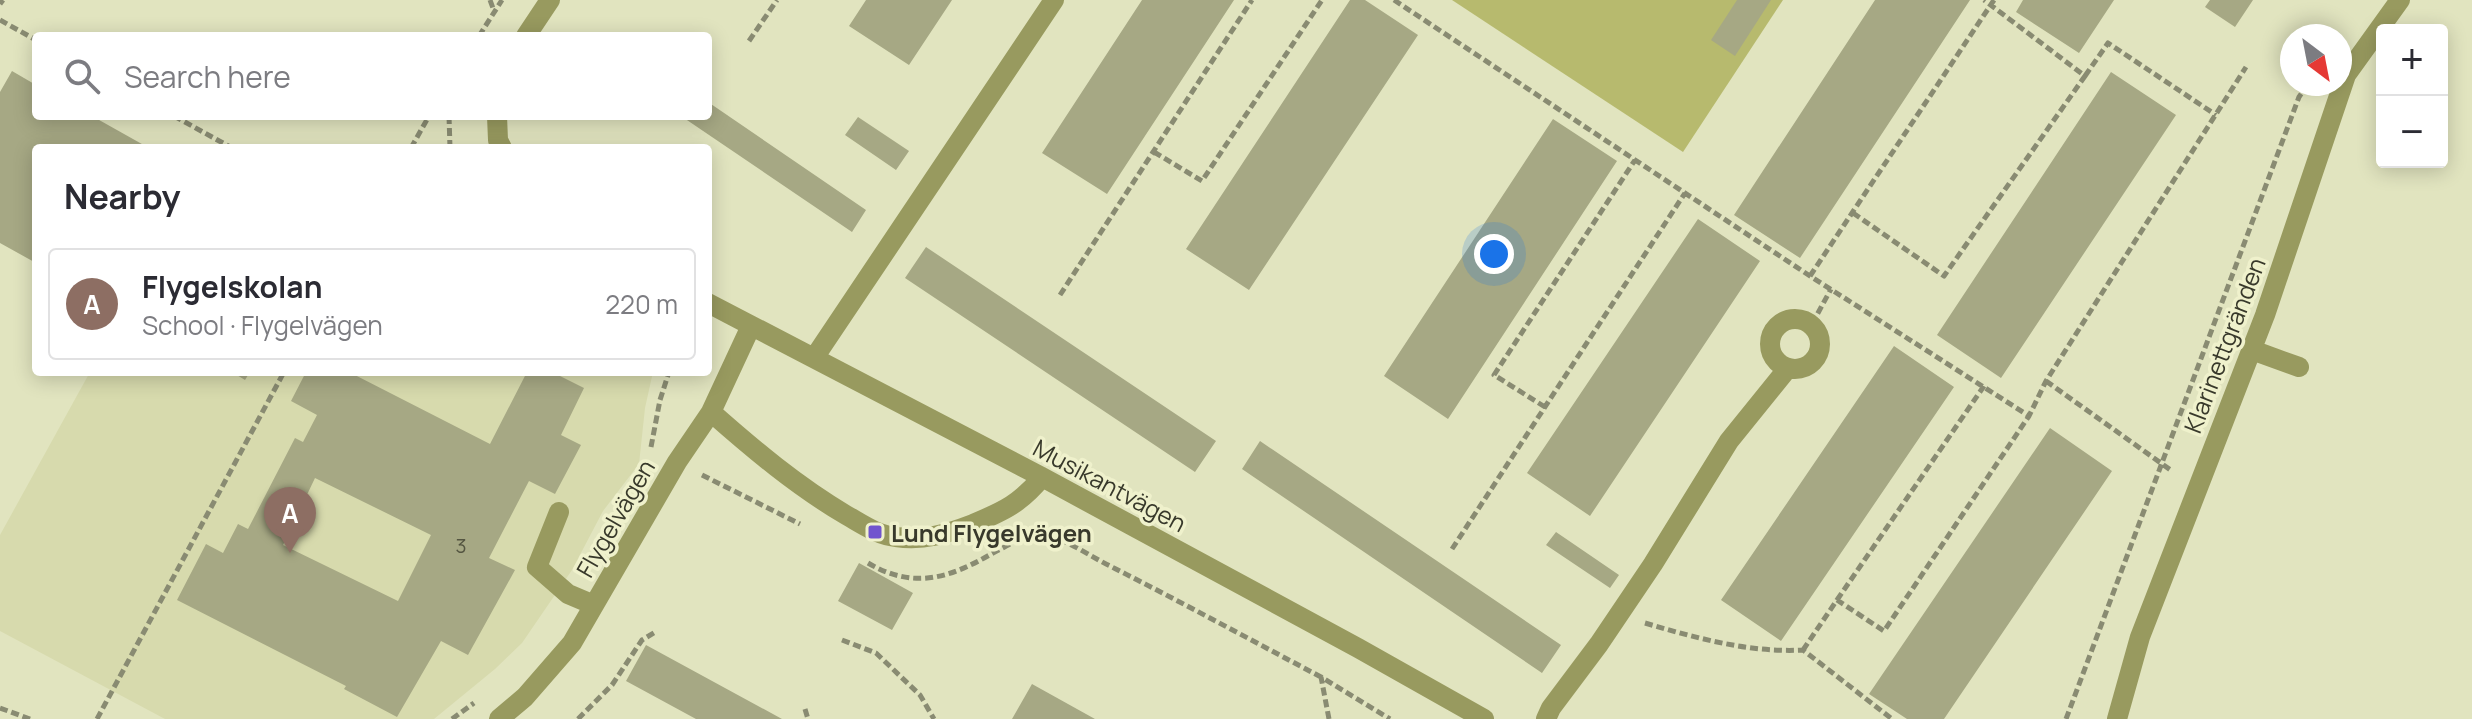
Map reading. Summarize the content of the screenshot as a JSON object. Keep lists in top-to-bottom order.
{
  "streets": {
    "street": ["Klarinettgränden", "Musikantvägen", "Flygelvägen"]
  },
  "crossings": [
    ["Musikantvägen", "Flygelvägen"]
  ],
  "places": {
    "transit": ["Lund Flygelvägen"]
  },
  "house_numbers": ["3"],
  "north": "bottom right",
  "page": {
    "map_buttons": ["+", "−"],
    "search": "Search here",
    "heading": "Nearby",
    "list": [
      {
        "mark": "A",
        "name": "Flygelskolan",
        "note": "School · Flygelvägen",
        "value": "220 m"
      }
    ],
    "pins": "A"
  }
}
